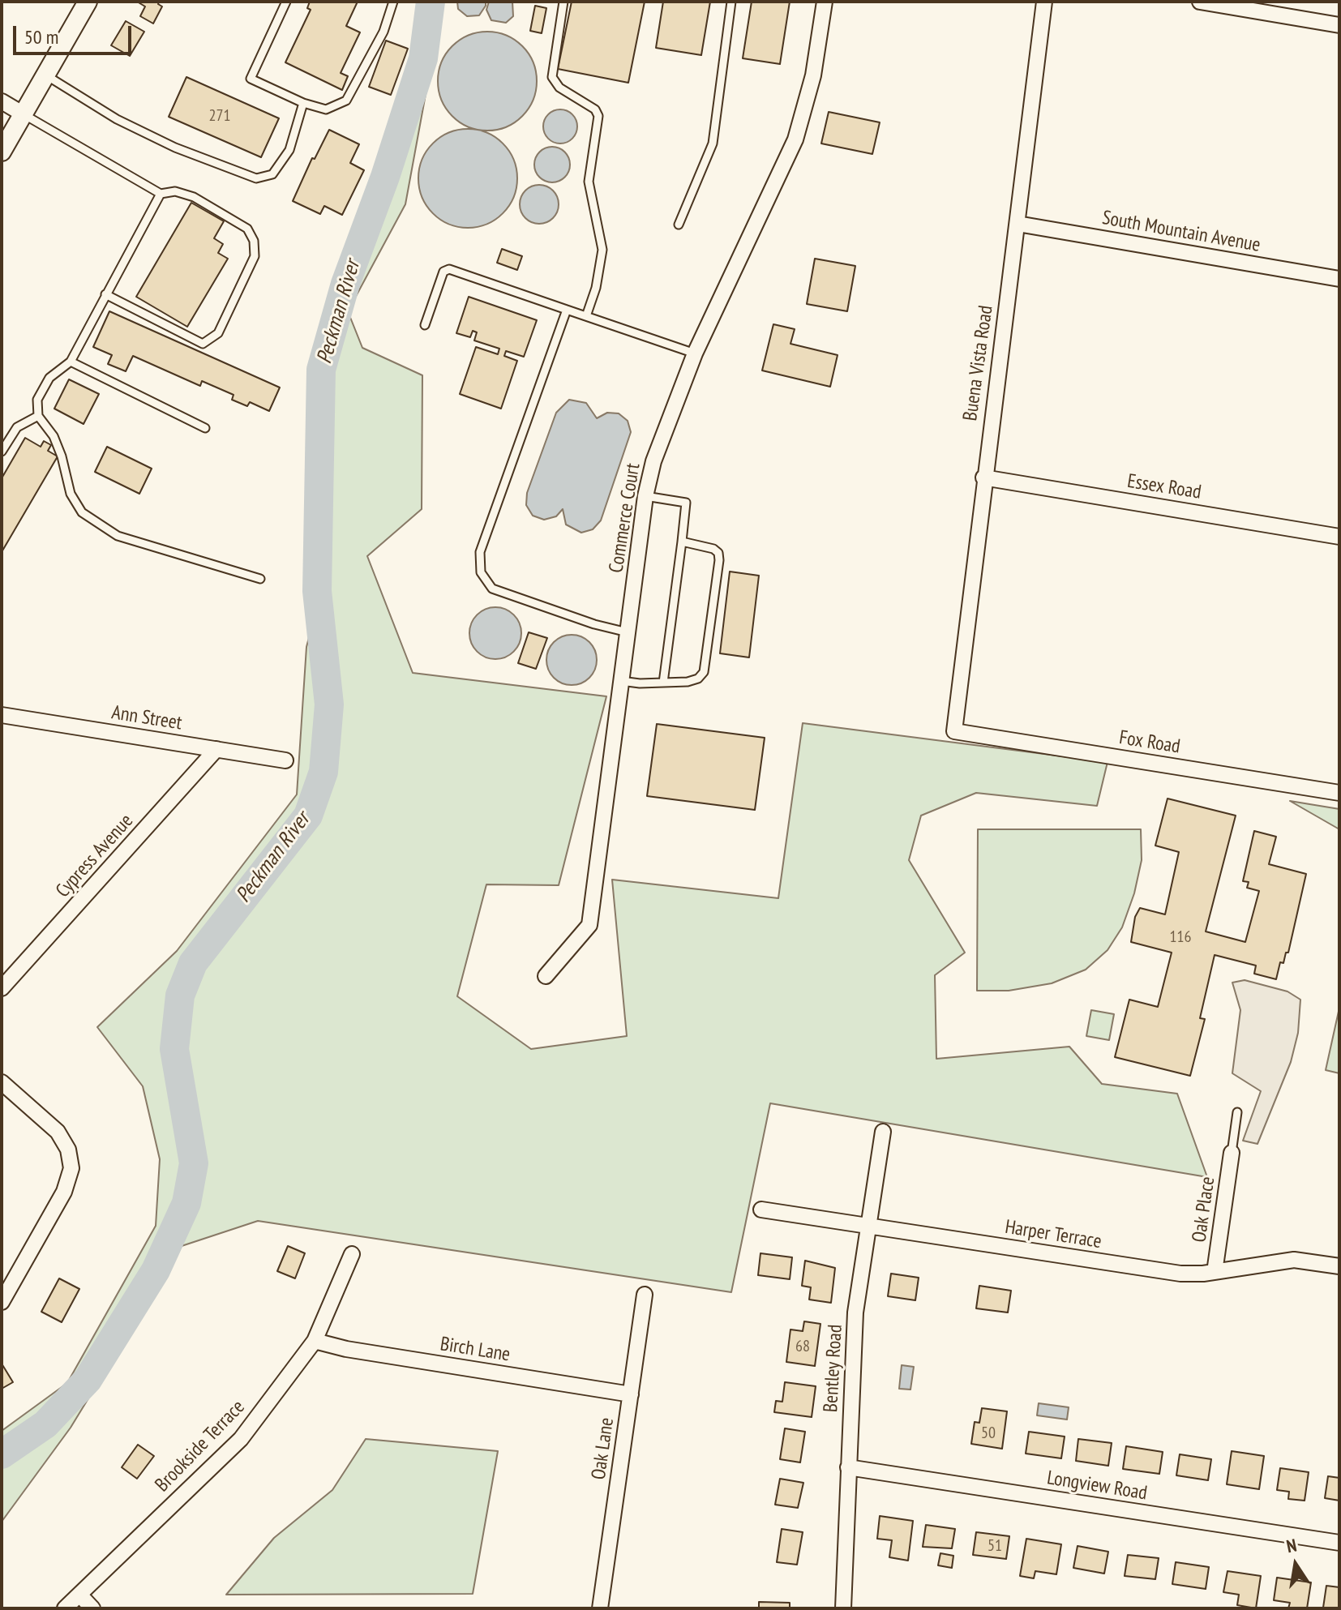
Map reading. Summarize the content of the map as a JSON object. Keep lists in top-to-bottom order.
{
  "streets": {
    "street": [
      "South Mountain Avenue",
      "Buena Vista Road",
      "Essex Road",
      "Commerce Court",
      "Ann Street",
      "Fox Road",
      "Cypress Avenue",
      "Oak Place",
      "Harper Terrace",
      "Birch Lane",
      "Bentley Road",
      "Brookside Terrace",
      "Oak Lane",
      "Longview Road"
    ]
  },
  "crossings": [
    ["South Mountain Avenue", "Buena Vista Road"],
    ["Buena Vista Road", "Essex Road"],
    ["Buena Vista Road", "Fox Road"],
    ["Ann Street", "Cypress Avenue"],
    ["Oak Place", "Harper Terrace"],
    ["Harper Terrace", "Bentley Road"],
    ["Birch Lane", "Brookside Terrace"],
    ["Birch Lane", "Oak Lane"],
    ["Bentley Road", "Longview Road"]
  ],
  "water": ["Peckman River"],
  "house_numbers": [
    "271",
    "116",
    "68",
    "50",
    "51"
  ],
  "scale_bar": "50 m",
  "north": "top"
}
